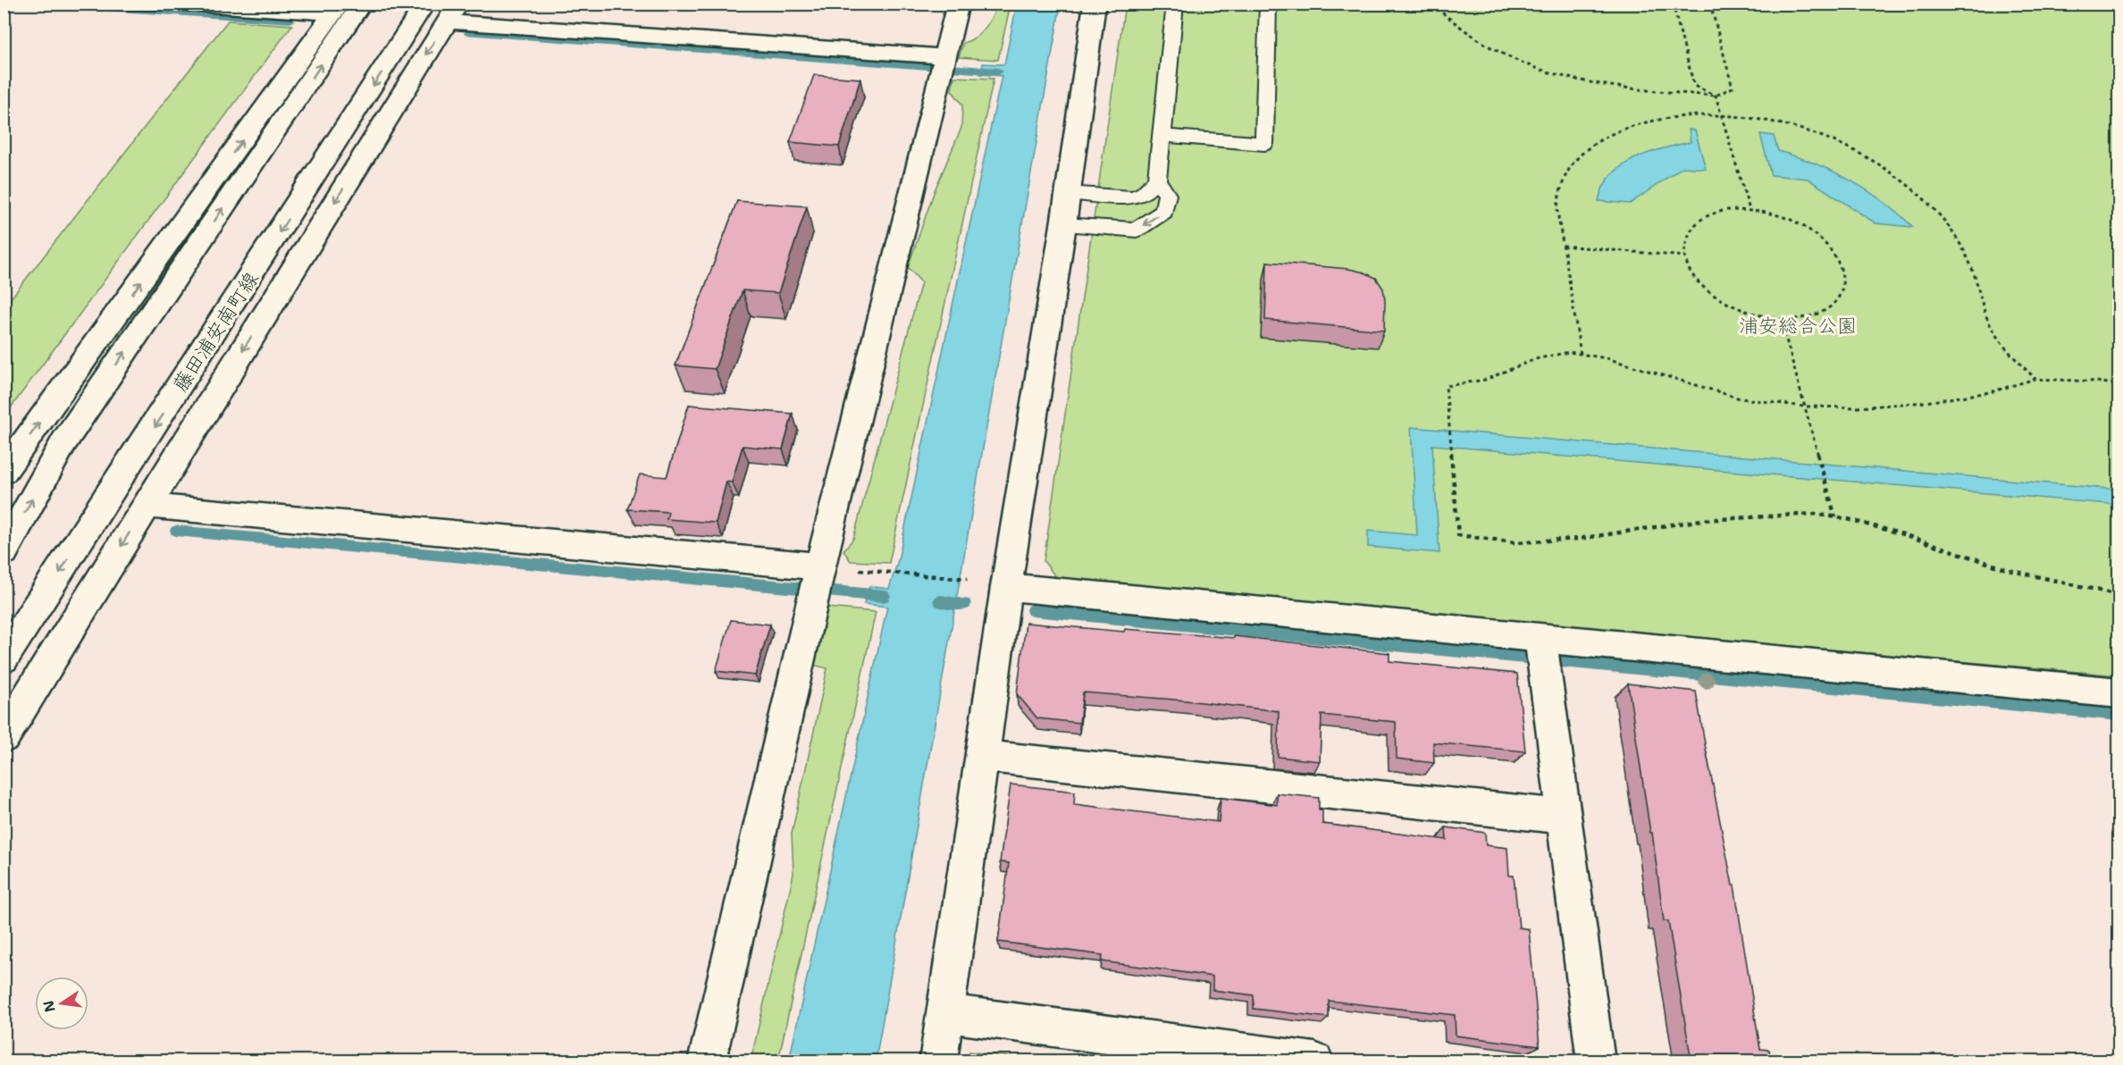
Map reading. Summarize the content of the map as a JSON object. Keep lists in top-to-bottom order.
{
  "streets": {
    "street": ["藤田浦安南町線"]
  },
  "parks": ["浦安総合公園"],
  "north": "left"
}
